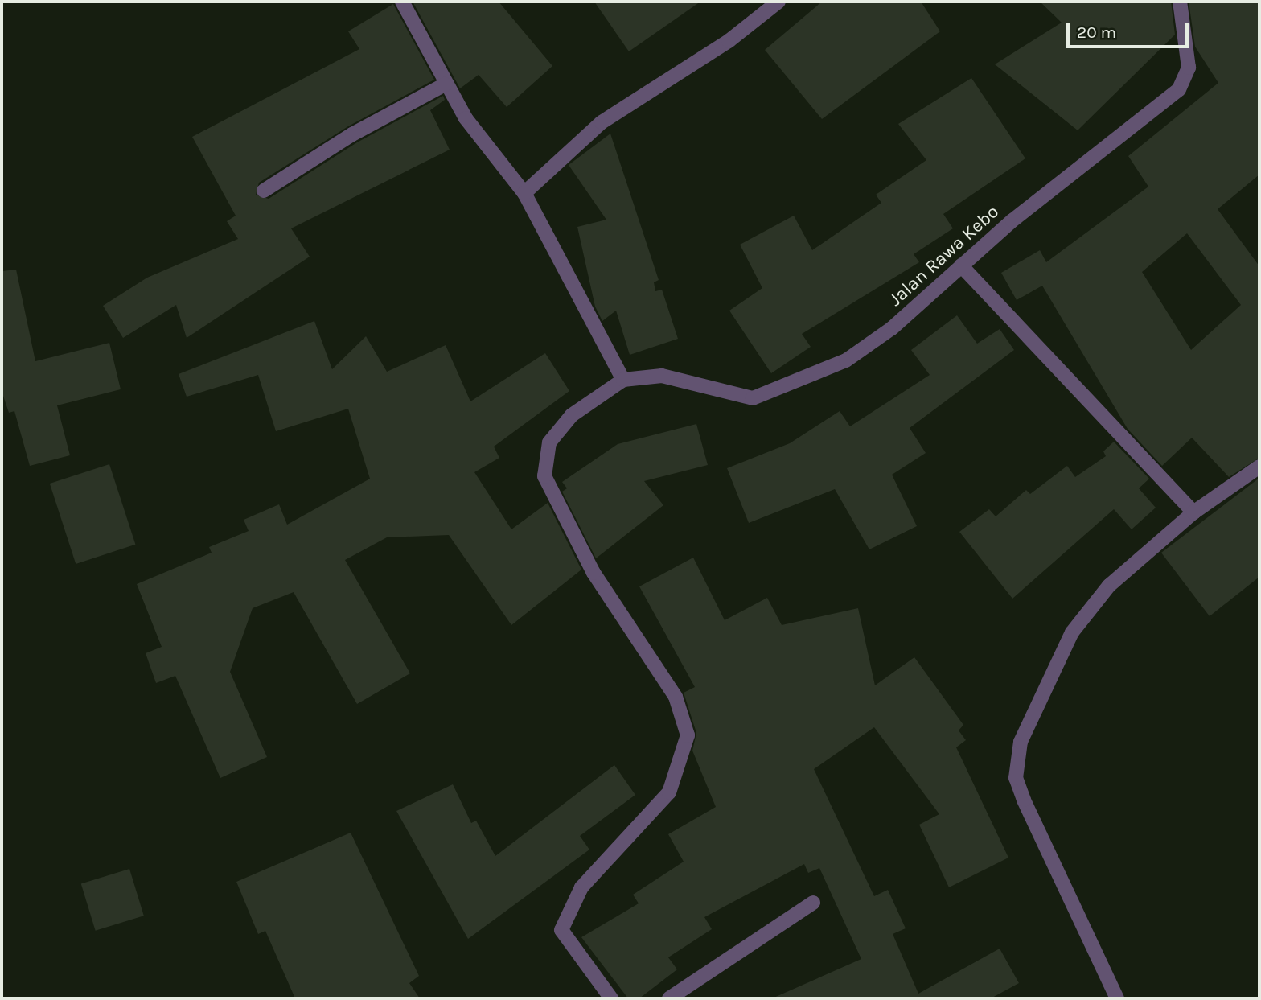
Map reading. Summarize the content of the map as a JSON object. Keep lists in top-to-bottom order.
{
  "streets": {
    "street": ["Jalan Rawa Kebo"]
  },
  "scale_bar": "20 m"
}
